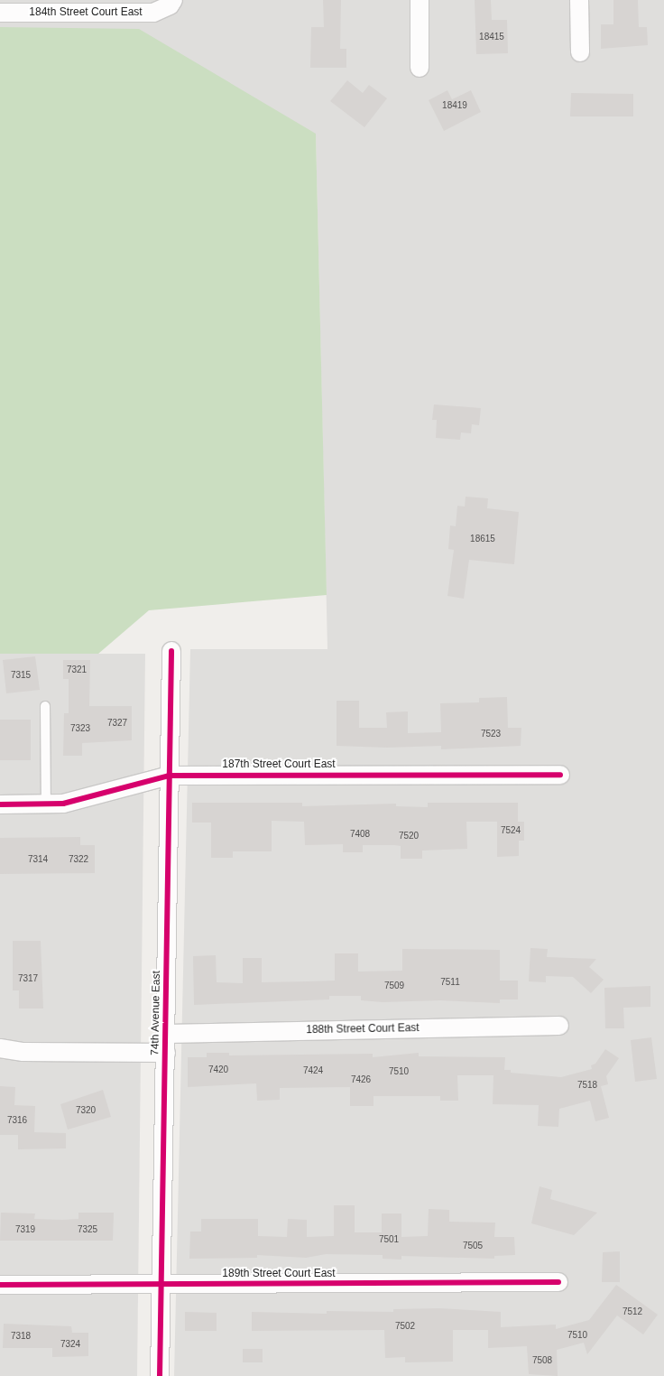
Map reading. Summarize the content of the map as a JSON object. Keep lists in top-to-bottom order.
{
  "streets": {
    "street": [
      "184th Street Court East",
      "187th Street Court East",
      "74th Avenue East",
      "188th Street Court East",
      "189th Street Court East"
    ]
  },
  "crossings": [
    ["187th Street Court East", "74th Avenue East"],
    ["74th Avenue East", "188th Street Court East"],
    ["74th Avenue East", "189th Street Court East"]
  ],
  "house_numbers": [
    "18415",
    "18419",
    "18615",
    "7321",
    "7315",
    "7327",
    "7323",
    "7523",
    "7524",
    "7408",
    "7520",
    "7314",
    "7322",
    "7317",
    "7511",
    "7509",
    "7420",
    "7424",
    "7510",
    "7426",
    "7518",
    "7320",
    "7316",
    "7319",
    "7325",
    "7501",
    "7505",
    "7512",
    "7502",
    "7510",
    "7318",
    "7324",
    "7508"
  ]
}
